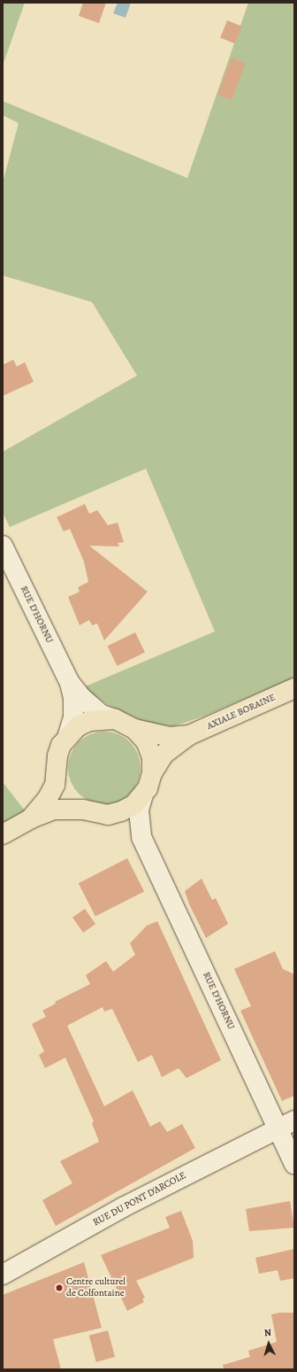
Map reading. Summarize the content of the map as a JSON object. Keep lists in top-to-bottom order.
{
  "streets": {
    "main road": ["AXIALE BORAINE"],
    "street": ["RUE D'HORNU", "RUE DU PONT D'ARCOLE"]
  },
  "crossings": [
    ["RUE D'HORNU", "RUE DU PONT D'ARCOLE"]
  ],
  "places": ["Centre culturel de Colfontaine"],
  "north": "top"
}
